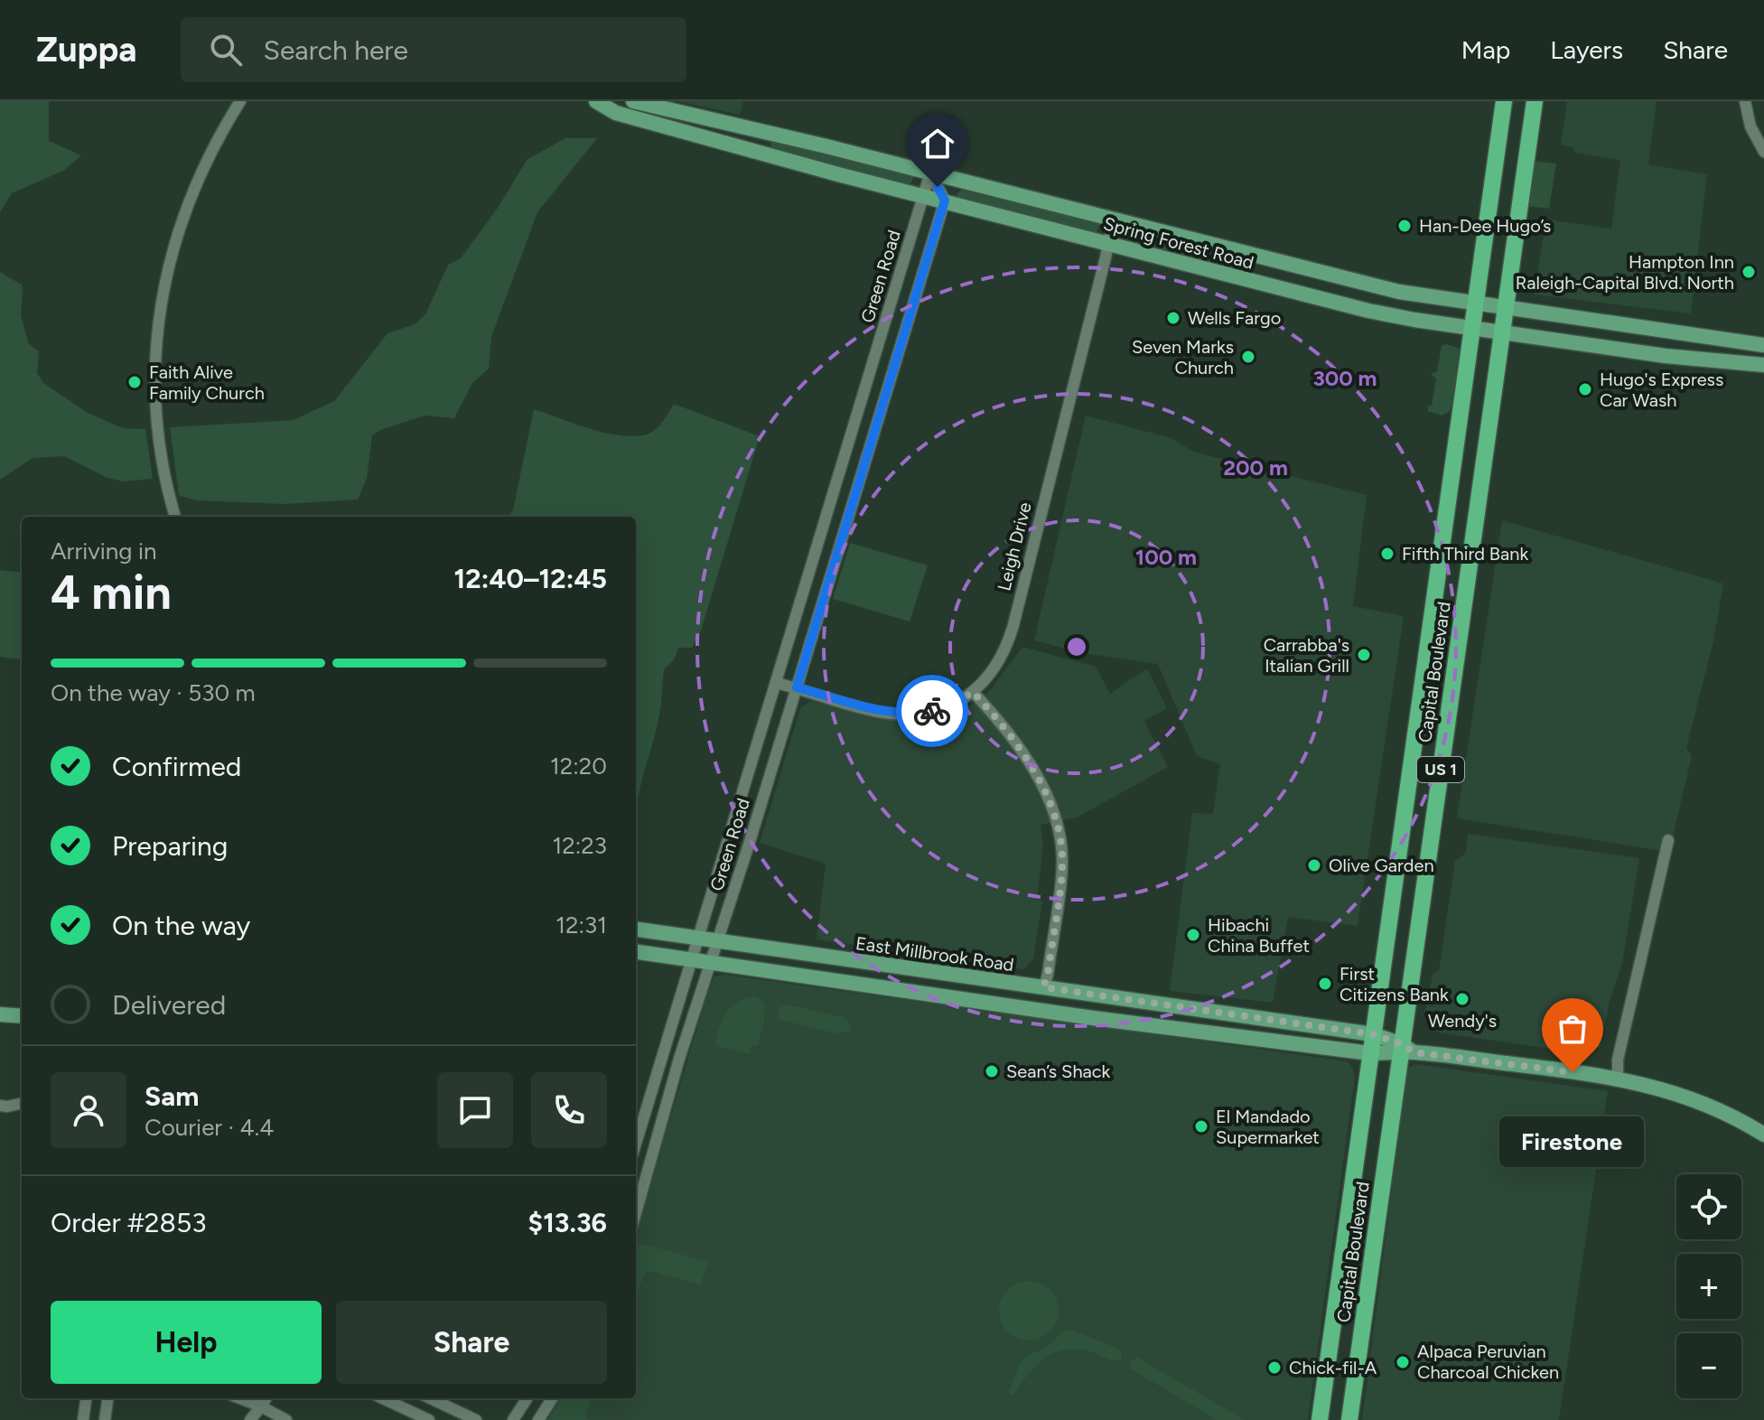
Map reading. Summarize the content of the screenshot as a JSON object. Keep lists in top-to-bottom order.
{
  "streets": {
    "highway": ["Capital Boulevard", "US 1"],
    "main road": ["Spring Forest Road", "East Millbrook Road"],
    "street": ["Green Road", "Leigh Drive"]
  },
  "crossings": [
    ["Spring Forest Road", "Green Road"],
    ["Spring Forest Road", "Leigh Drive"],
    ["Spring Forest Road", "Capital Boulevard"],
    ["Green Road", "Leigh Drive"],
    ["Green Road", "East Millbrook Road"],
    ["Capital Boulevard", "East Millbrook Road"]
  ],
  "places": [
    "Han-Dee Hugo’s",
    "Hampton Inn Raleigh-Capital Blvd. North",
    "Wells Fargo",
    "Seven Marks Church",
    "Faith Alive Family Church",
    "Hugo's Express Car Wash",
    "Fifth Third Bank",
    "Carrabba's Italian Grill",
    "Olive Garden",
    "Hibachi China Buffet",
    "First Citizens Bank",
    "Wendy's",
    "Sean’s Shack",
    "Firestone",
    "El Mandado Supermarket",
    "Alpaca Peruvian Charcoal Chicken",
    "Chick-fil-A"
  ],
  "page": {
    "header": "Zuppa",
    "search": "Search here",
    "nav": ["Map", "Layers", "Share"],
    "heading": ["4 min", "Arriving in", "12:40–12:45"],
    "panel": [
      "Sam",
      "Courier · 4.4",
      "Order #2853",
      "$13.36"
    ],
    "bar": "On the way · 530 m",
    "list": [
      ["Confirmed", "12:20"],
      ["Preparing", "12:23"],
      ["On the way", "12:31"],
      "Delivered"
    ],
    "bubble": "Firestone",
    "map_buttons": ["+", "−"],
    "buttons": ["Help", "Share"]
  },
  "rings": ["300 m", "200 m", "100 m"]
}
